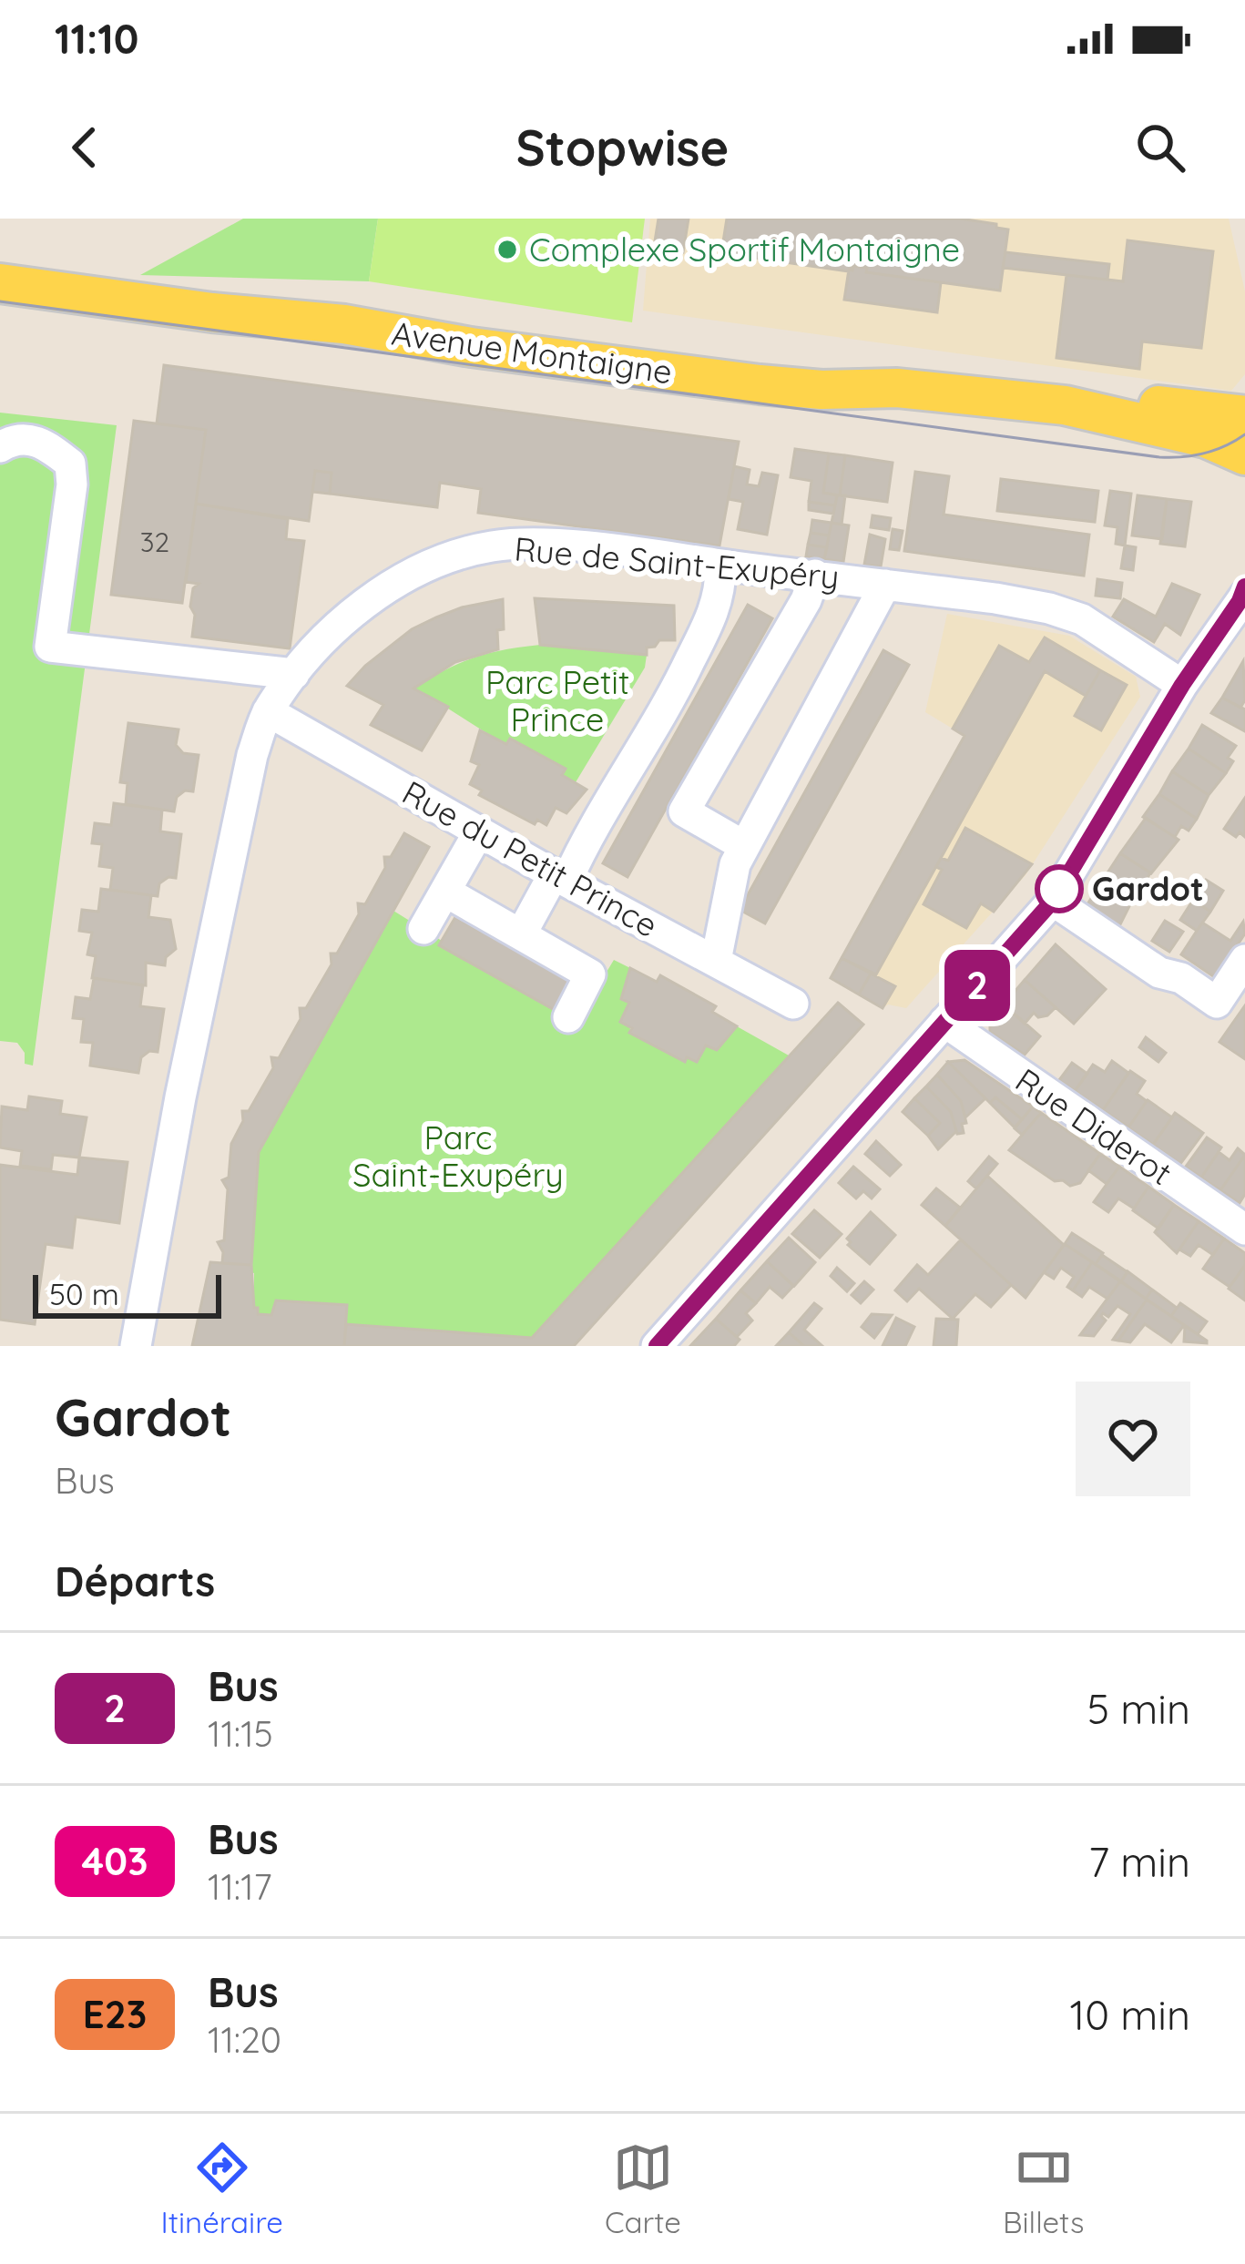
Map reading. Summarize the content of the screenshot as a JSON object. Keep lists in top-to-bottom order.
{
  "streets": {
    "main road": ["Avenue Montaigne"],
    "street": ["Rue de Saint-Exupéry", "Rue du Petit Prince", "Rue Diderot"]
  },
  "crossings": [
    ["Rue de Saint-Exupéry", "Rue du Petit Prince"]
  ],
  "parks": ["Parc Petit Prince", "Parc Saint-Exupéry"],
  "places": ["Complexe Sportif Montaigne", "Gardot"],
  "lines": ["bus line 2"],
  "house_numbers": ["32"],
  "scale_bar": "50 m",
  "page": {
    "status": "11:10",
    "header": "Stopwise",
    "on_map": "2",
    "scale": "50 m",
    "heading": [
      ["Gardot", "Bus"],
      "Départs"
    ],
    "list": [
      {
        "mark": "2",
        "name": "Bus",
        "note": "11:15",
        "value": "5 min"
      },
      {
        "mark": "403",
        "name": "Bus",
        "note": "11:17",
        "value": "7 min"
      },
      {
        "mark": "E23",
        "name": "Bus",
        "note": "11:20",
        "value": "10 min"
      }
    ],
    "tabs": ["Itinéraire", "Carte", "Billets"]
  }
}
